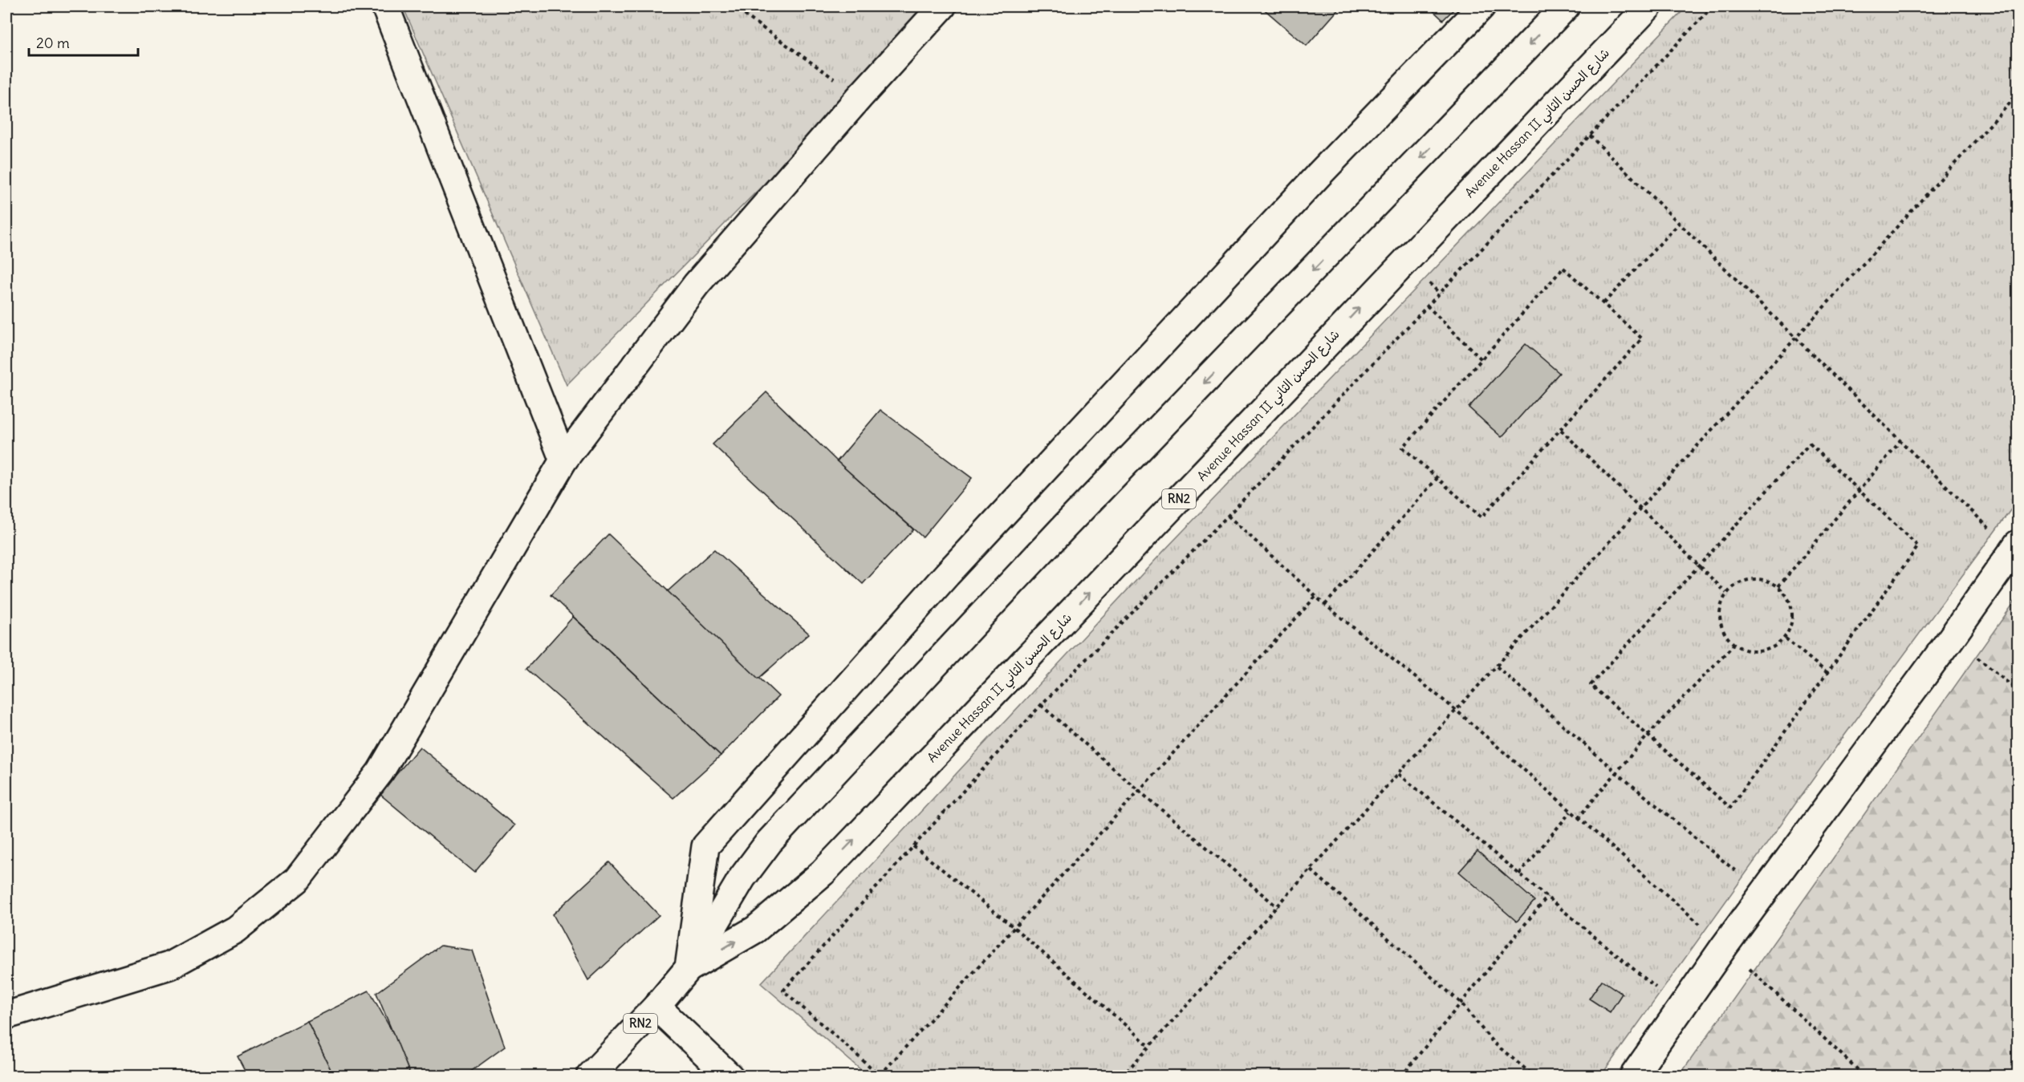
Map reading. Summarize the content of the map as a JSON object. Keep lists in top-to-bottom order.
{
  "streets": {
    "street": ["Avenue Hassan II شارع الحسن الثاني", "RN2"]
  },
  "scale_bar": "20 m"
}
